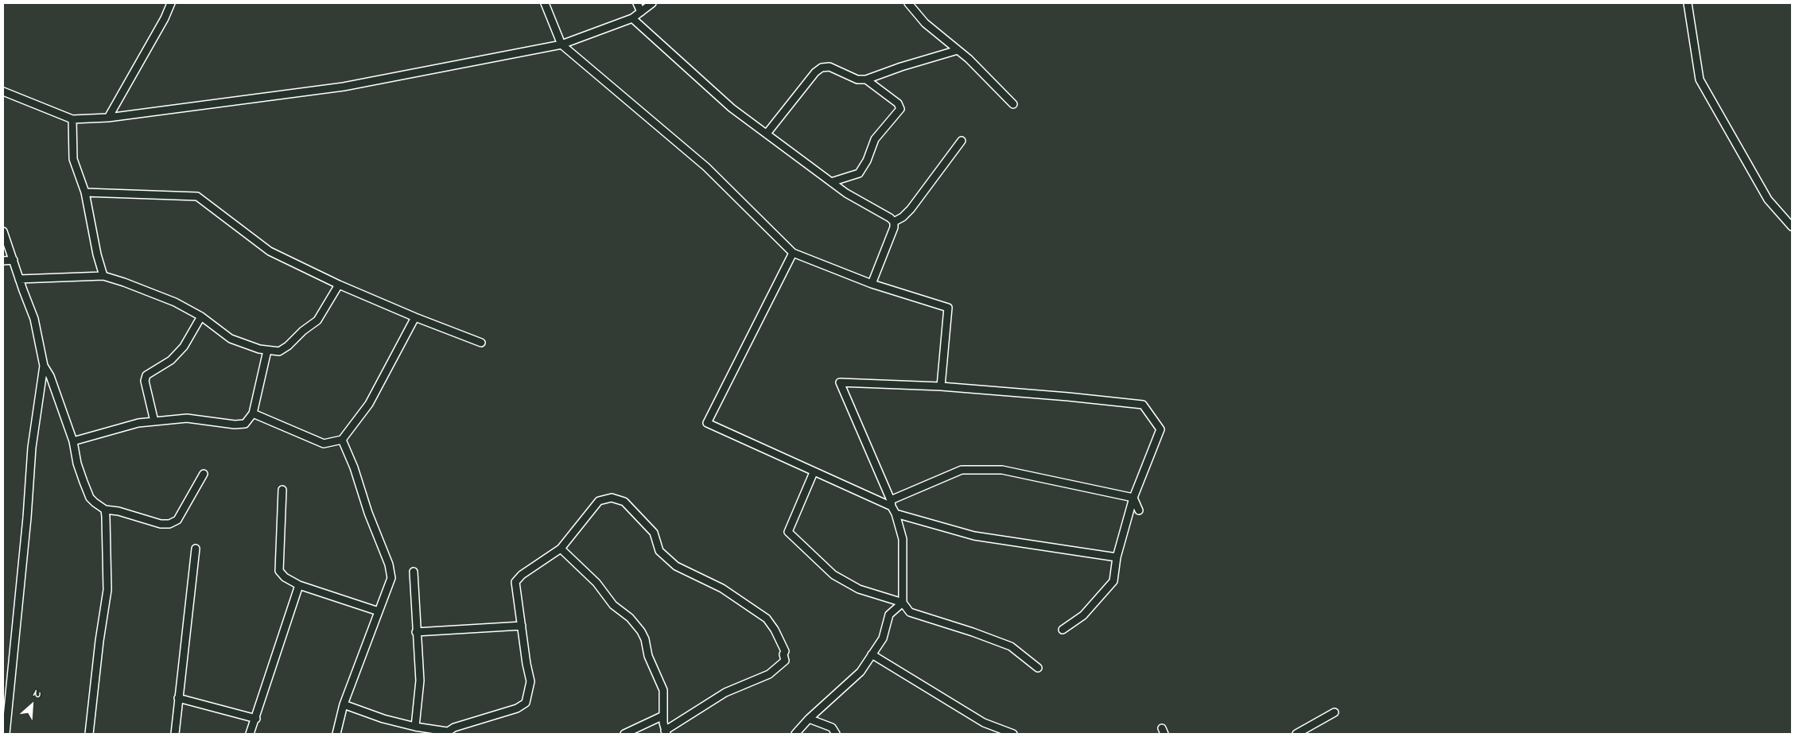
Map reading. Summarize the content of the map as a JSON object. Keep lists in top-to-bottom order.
{
  "north": "top right"
}
